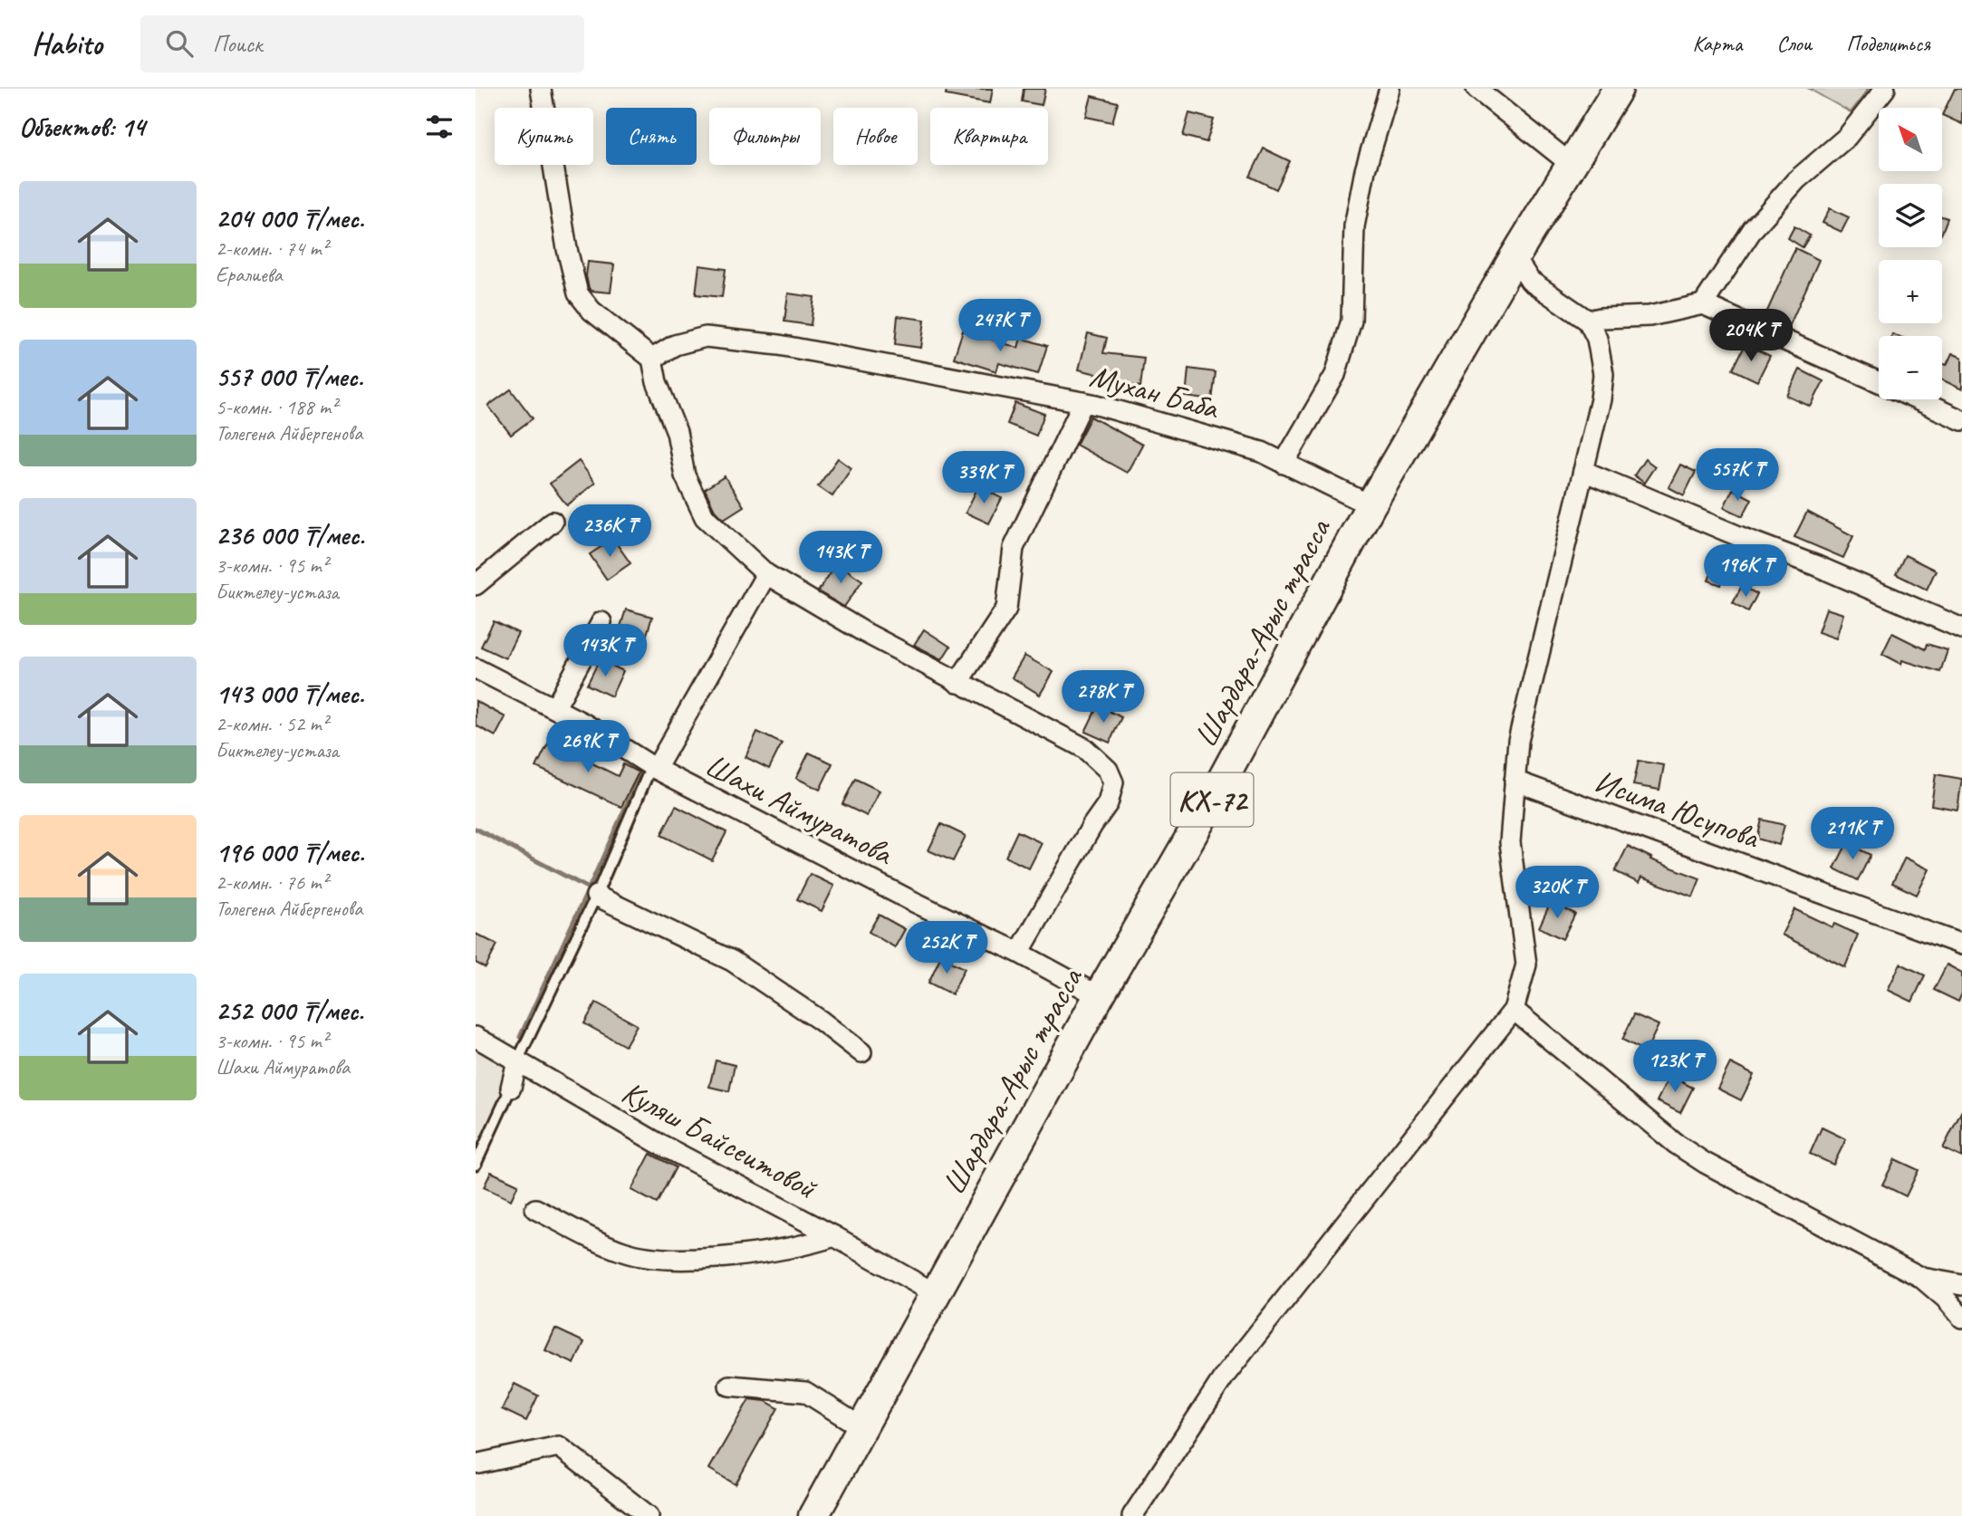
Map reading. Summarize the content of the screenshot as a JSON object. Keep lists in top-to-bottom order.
{
  "streets": {
    "main road": ["Шардара-Арыс трасса", "КХ-72"],
    "street": [
      "Мухан Баба",
      "Шахи Аймуратова",
      "Исима Юсупова",
      "Куляш Байсеитовой"
    ]
  },
  "crossings": [
    ["Мухан Баба", "Шардара-Арыс трасса"],
    ["Шардара-Арыс трасса", "Шахи Аймуратова"],
    ["Шардара-Арыс трасса", "Куляш Байсеитовой"]
  ],
  "north": "top left",
  "page": {
    "header": "Habito",
    "search": "Поиск",
    "nav": ["Карта", "Слои", "Поделиться"],
    "heading": "Объектов: 14",
    "map_buttons": ["+", "−"],
    "chip": [
      "Купить",
      "Снять",
      "Фильтры",
      "Новое",
      "Квартира"
    ],
    "list": [
      {
        "name": "204 000 ₸/мес.",
        "note": "2-комн. · 74 m² · Ералиева"
      },
      {
        "name": "557 000 ₸/мес.",
        "note": "5-комн. · 188 m² · Толегена Айбергенова"
      },
      {
        "name": "236 000 ₸/мес.",
        "note": "3-комн. · 95 m² · Биктелеу-устаза"
      },
      {
        "name": "143 000 ₸/мес.",
        "note": "2-комн. · 52 m² · Биктелеу-устаза"
      },
      {
        "name": "196 000 ₸/мес.",
        "note": "2-комн. · 76 m² · Толегена Айбергенова"
      },
      {
        "name": "252 000 ₸/мес.",
        "note": "3-комн. · 95 m² · Шахи Аймуратова"
      }
    ],
    "price": [
      "247K ₸",
      "204K ₸",
      "557K ₸",
      "339K ₸",
      "236K ₸",
      "143K ₸",
      "196K ₸",
      "143K ₸",
      "278K ₸",
      "269K ₸",
      "211K ₸",
      "320K ₸",
      "252K ₸",
      "123K ₸"
    ]
  }
}
